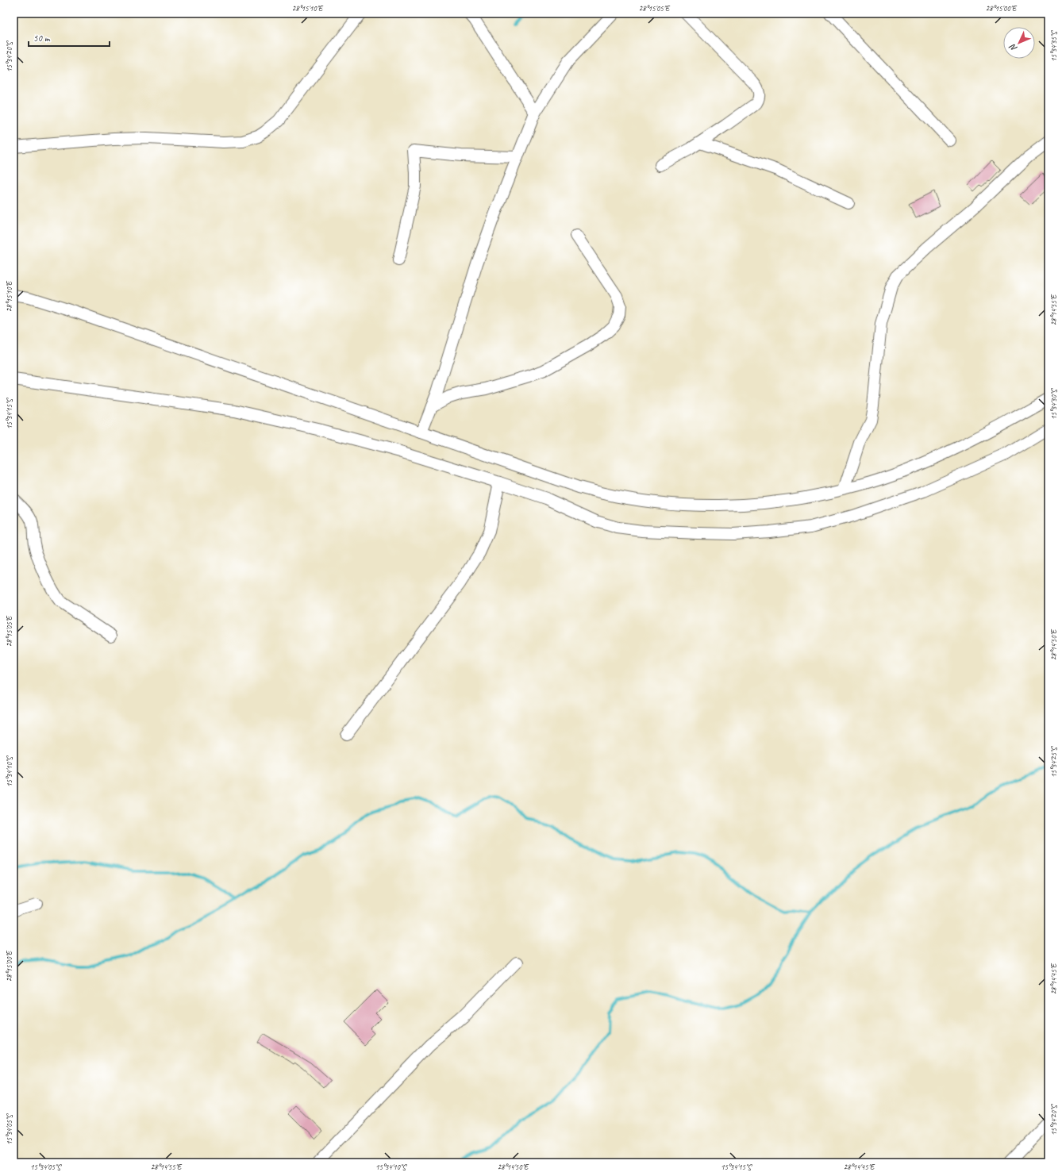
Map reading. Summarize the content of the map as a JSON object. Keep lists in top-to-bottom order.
{
  "scale_bar": "50 m",
  "north": "bottom left",
  "coordinates": [
    "28°15'10\"E",
    "28°15'05\"E",
    "28°15'00\"E",
    "15°34'35\"S",
    "15°34'20\"S",
    "28°14'55\"E",
    "15°34'30\"S",
    "15°34'15\"S",
    "28°14'50\"E",
    "15°34'25\"S",
    "15°34'10\"S",
    "28°14'45\"E",
    "15°34'05\"S"
  ]
}
